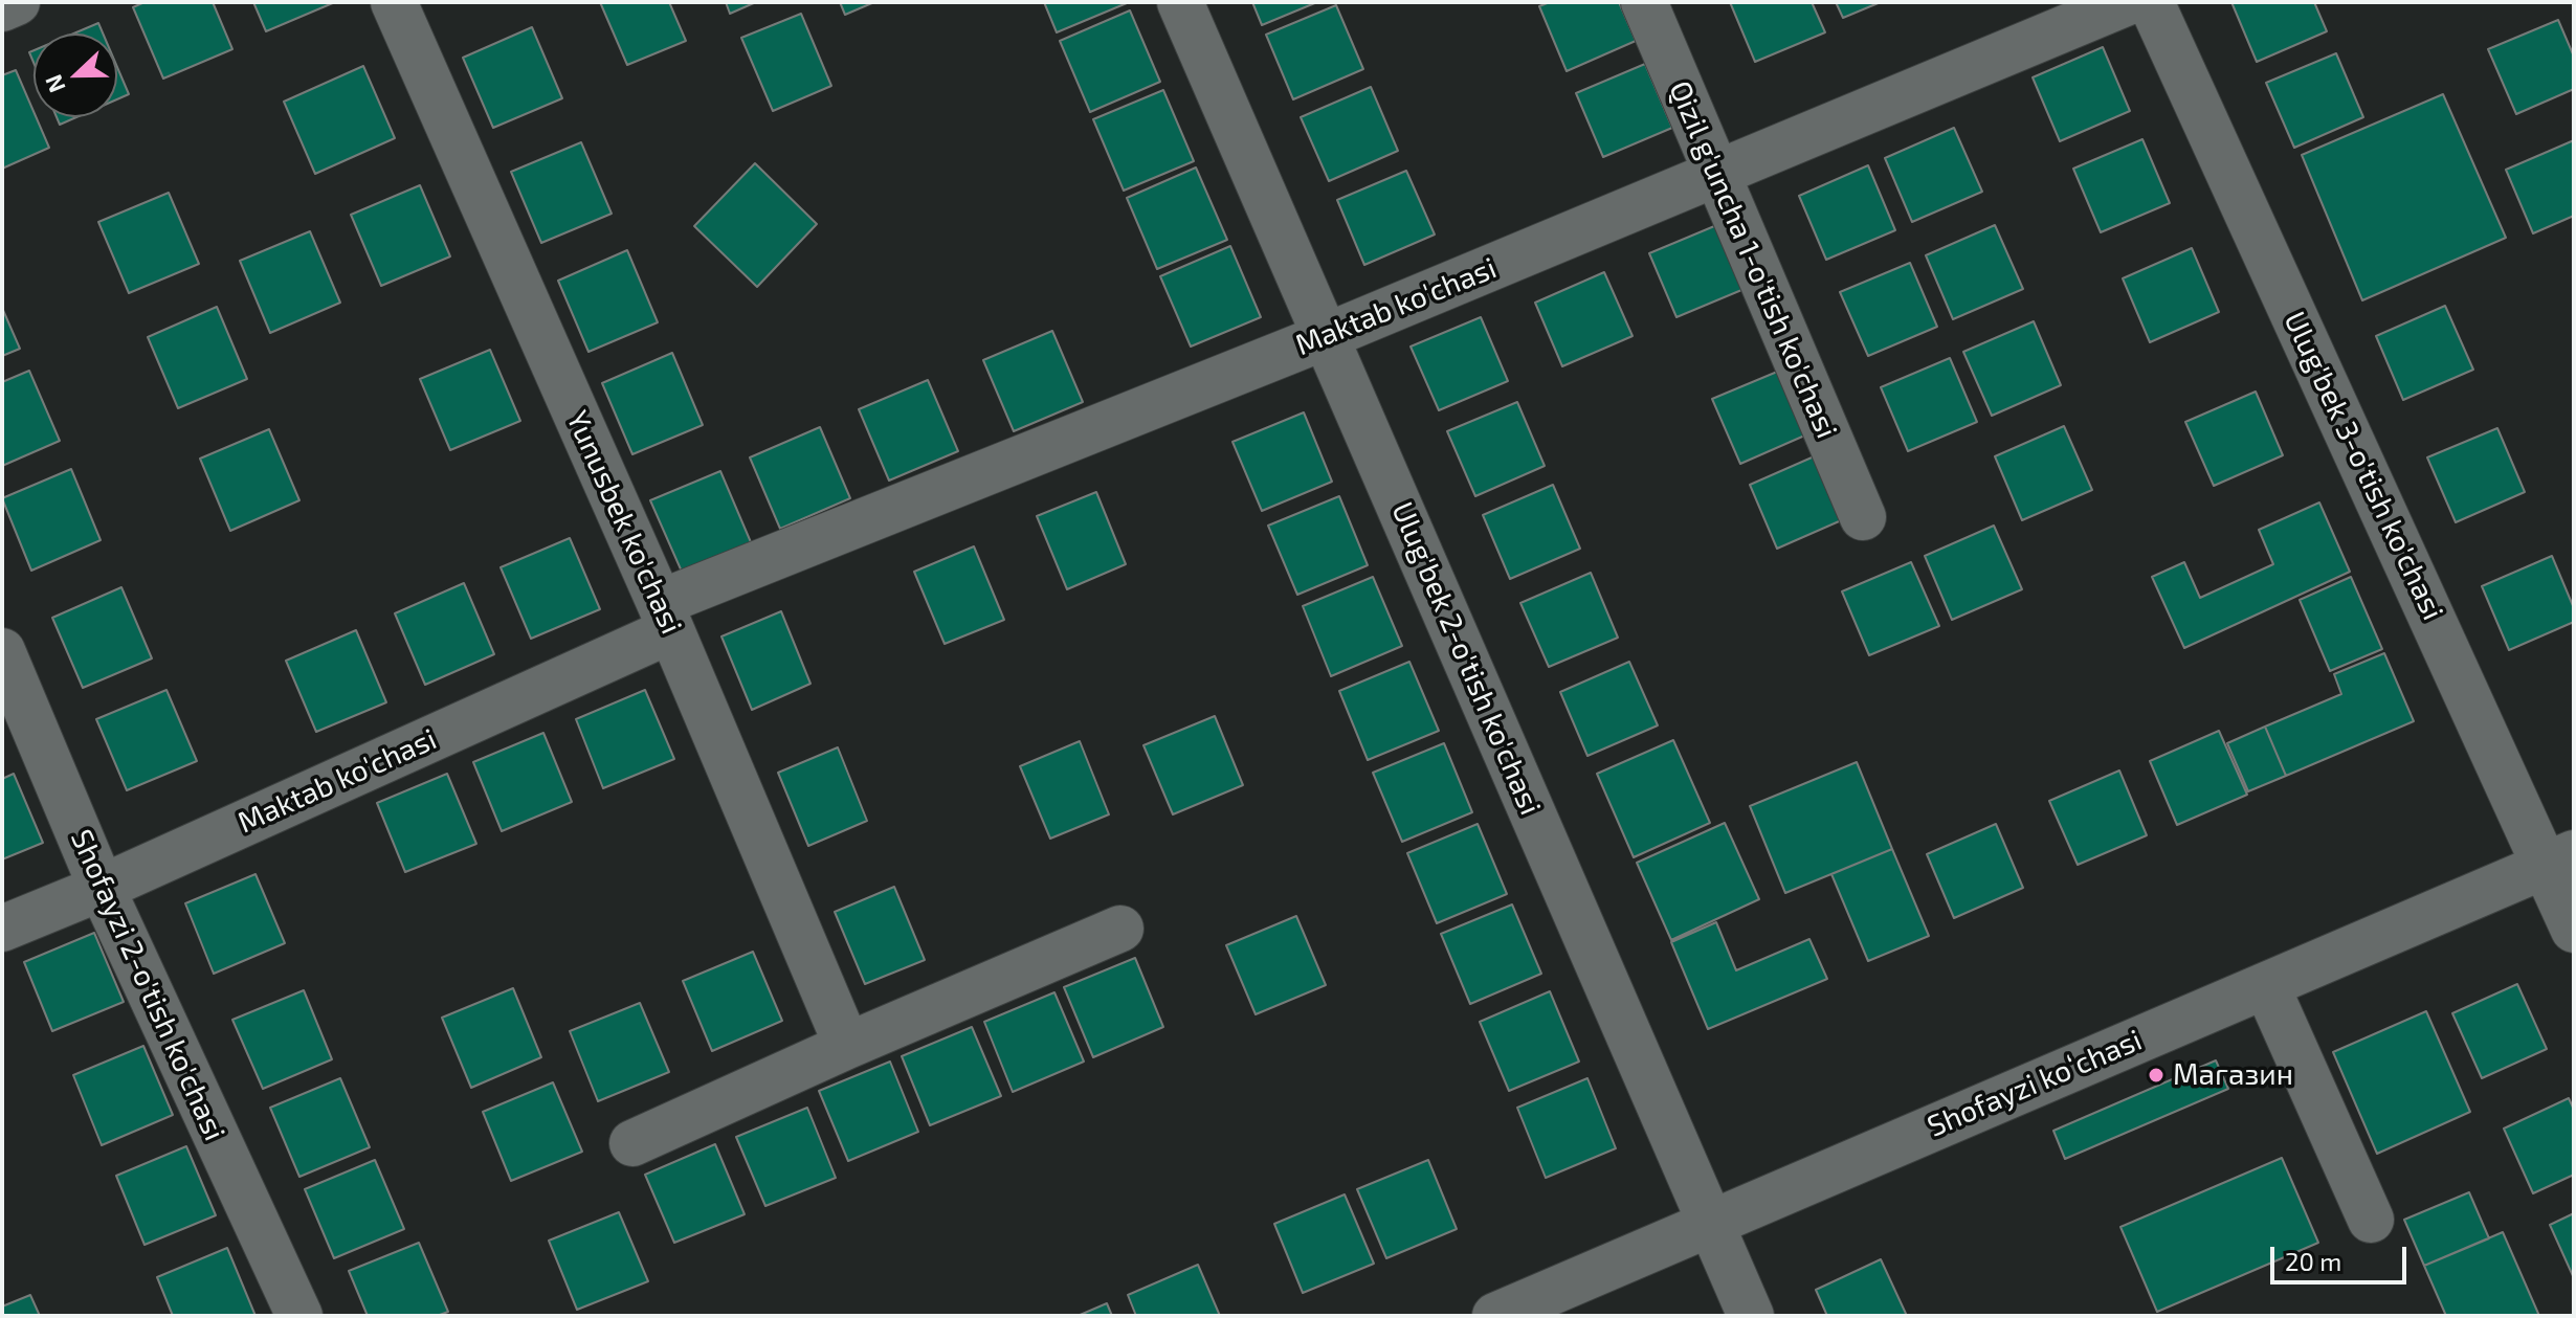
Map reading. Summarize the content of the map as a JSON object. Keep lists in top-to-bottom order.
{
  "streets": {
    "street": [
      "Qizil g'uncha 1-o'tish ko'chasi",
      "Maktab ko'chasi",
      "Ulug'bek 3-o'tish ko'chasi",
      "Yunusbek ko'chasi",
      "Ulug'bek 2-o'tish ko'chasi",
      "Shofayzi 2-o'tish ko'chasi",
      "Shofayzi koʻchasi"
    ]
  },
  "crossings": [
    ["Qizil g'uncha 1-o'tish ko'chasi", "Maktab ko'chasi"],
    ["Maktab ko'chasi", "Yunusbek ko'chasi"],
    ["Maktab ko'chasi", "Ulug'bek 2-o'tish ko'chasi"],
    ["Maktab ko'chasi", "Shofayzi 2-o'tish ko'chasi"],
    ["Ulug'bek 3-o'tish ko'chasi", "Shofayzi koʻchasi"],
    ["Ulug'bek 2-o'tish ko'chasi", "Shofayzi koʻchasi"]
  ],
  "places": ["Магазин"],
  "scale_bar": "20 m",
  "north": "left"
}
